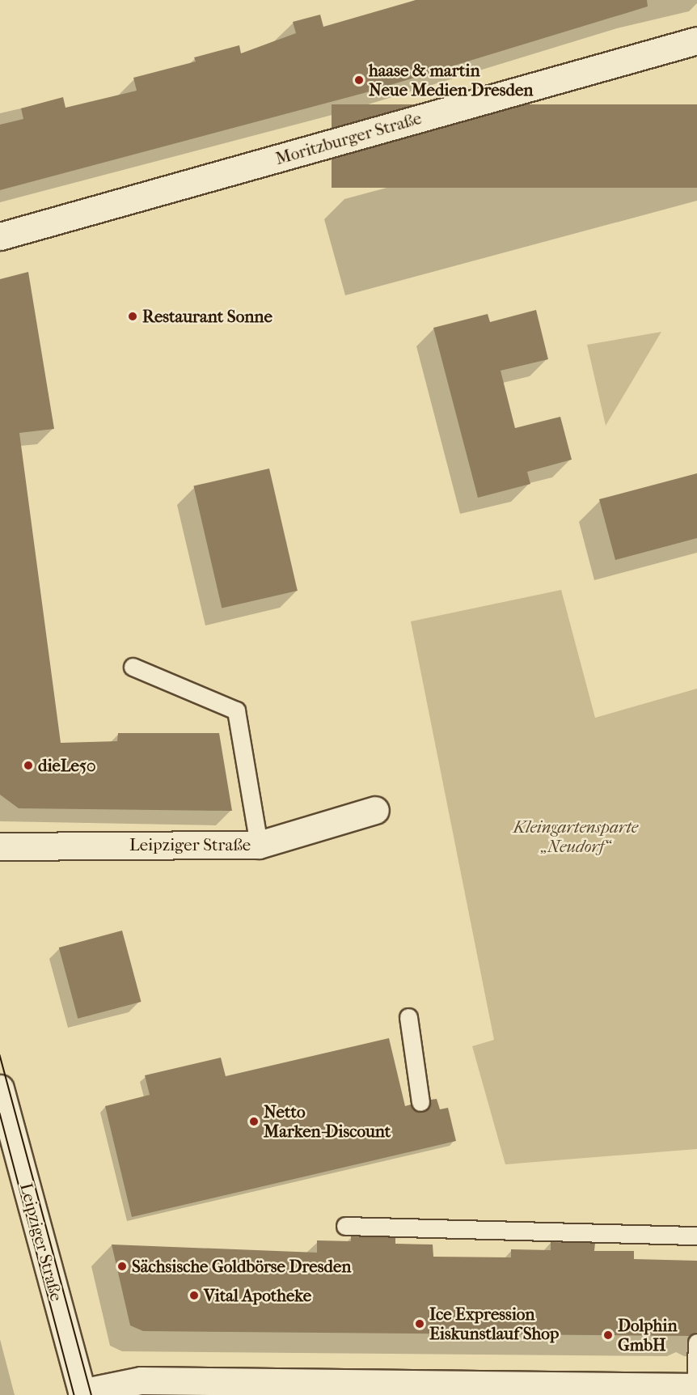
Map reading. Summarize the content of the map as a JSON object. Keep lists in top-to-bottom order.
{
  "streets": {
    "street": ["Moritzburger Straße", "Leipziger Straße"]
  },
  "parks": ["Kleingartensparte „Neudorf“"],
  "places": [
    "haase & martin Neue Medien Dresden",
    "Restaurant Sonne",
    "dieLe50",
    "Netto Marken-Discount",
    "Sächsische Goldbörse Dresden",
    "Vital Apotheke",
    "Ice Expression Eiskunstlauf Shop",
    "Dolphin GmbH"
  ]
}
